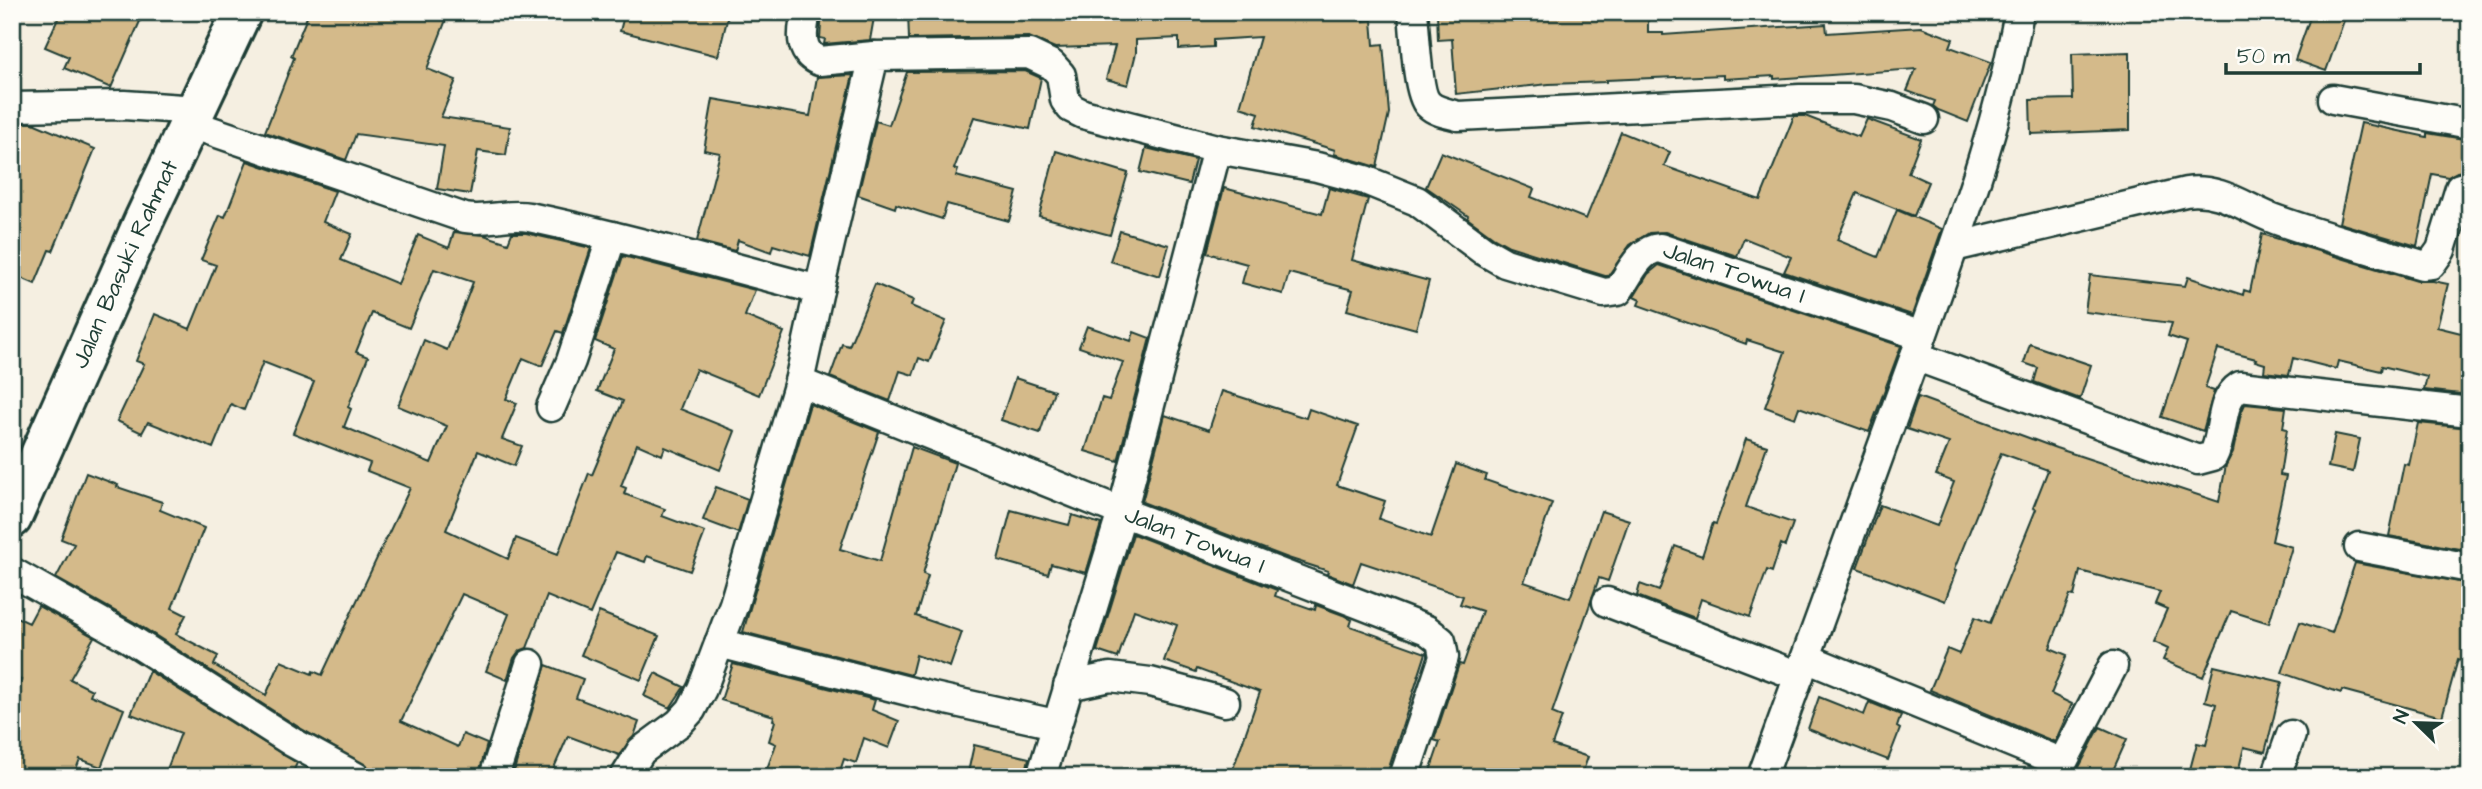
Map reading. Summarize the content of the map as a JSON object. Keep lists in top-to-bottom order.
{
  "streets": {
    "highway": ["Jalan Basuki Rahmat"],
    "street": ["Jalan Towua I"]
  },
  "scale_bar": "50 m",
  "north": "top left"
}
